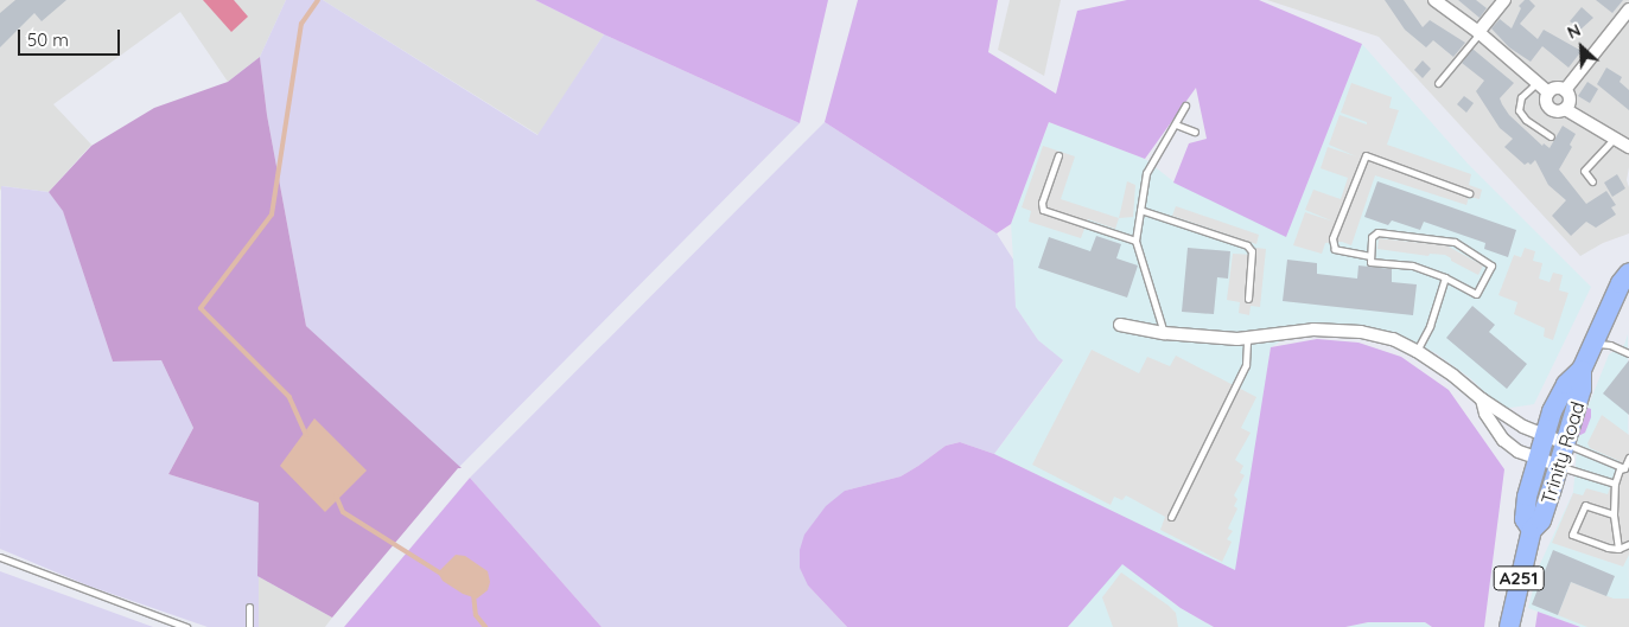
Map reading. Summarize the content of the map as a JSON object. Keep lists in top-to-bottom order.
{
  "streets": {
    "main road": ["Trinity Road", "A251"]
  },
  "scale_bar": "50 m",
  "north": "top left"
}
